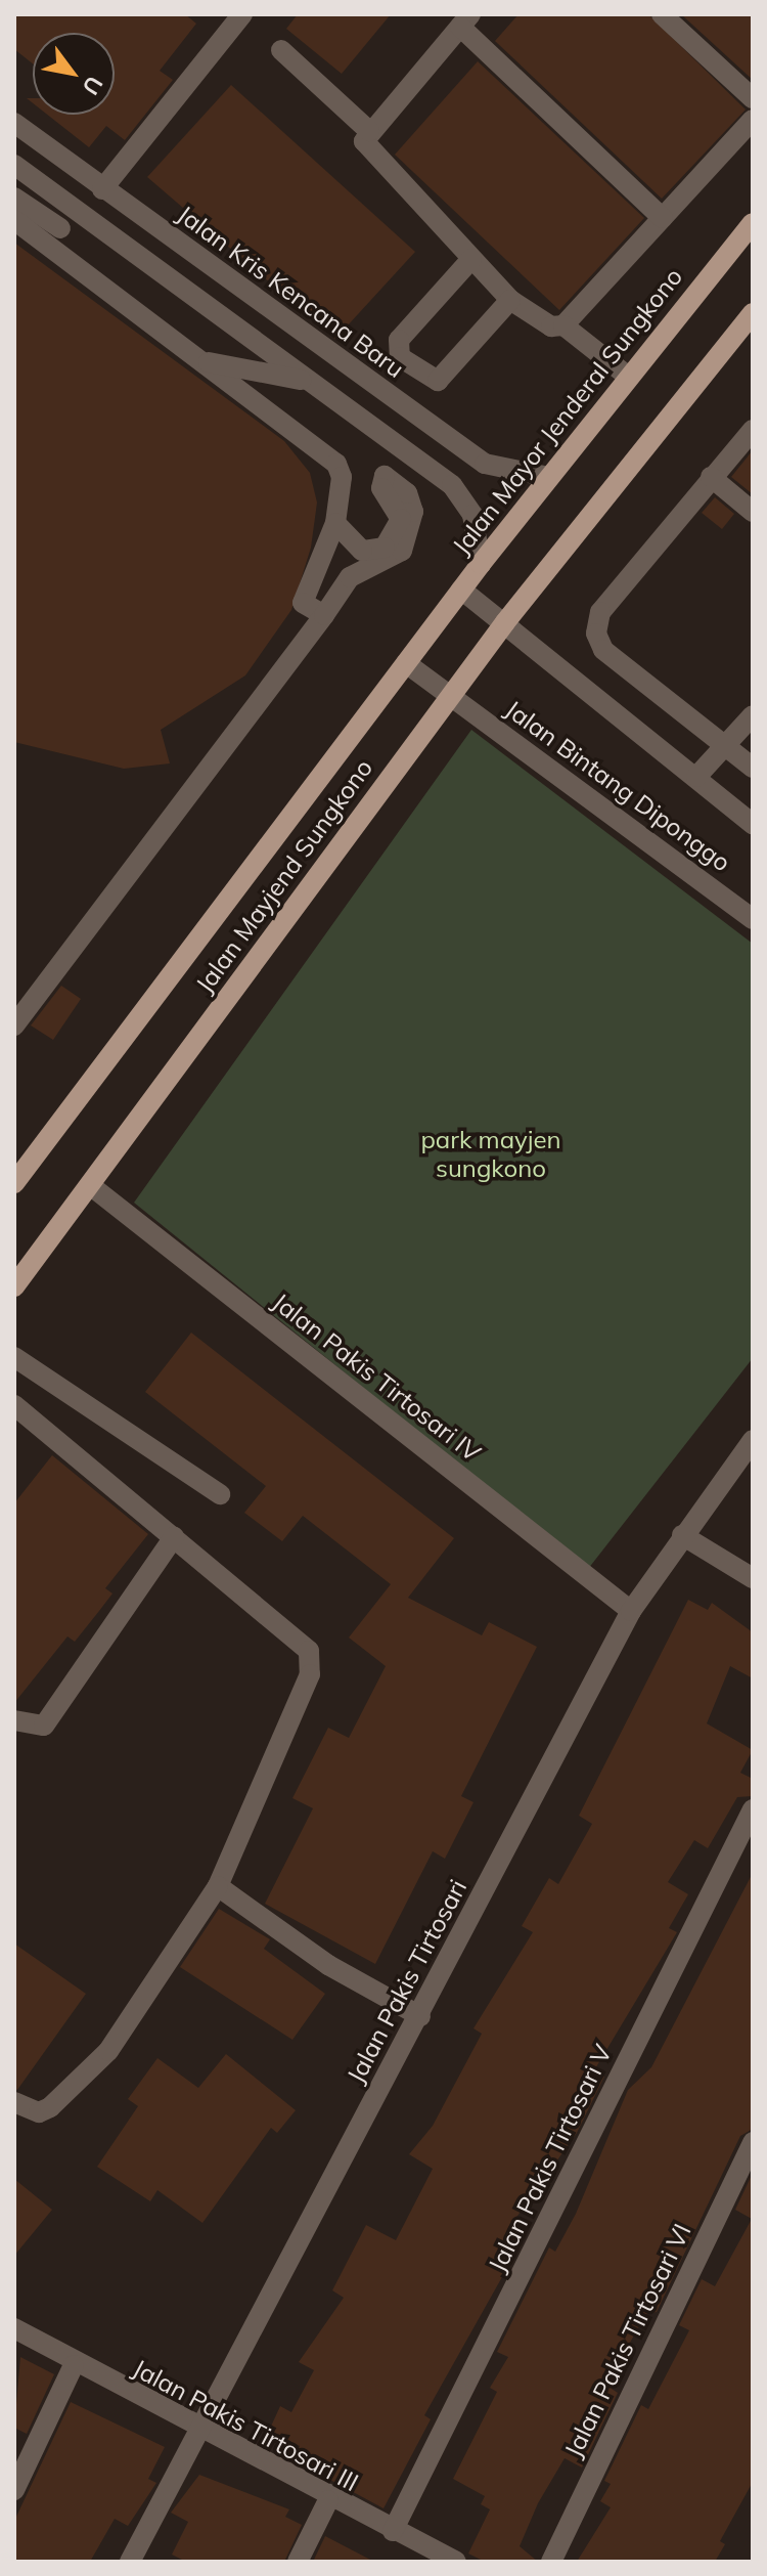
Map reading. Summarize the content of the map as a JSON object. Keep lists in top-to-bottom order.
{
  "streets": {
    "main road": ["Jalan Mayor Jenderal Sungkono", "Jalan Mayjend Sungkono"],
    "street": [
      "Jalan Kris Kencana Baru",
      "Jalan Bintang Diponggo",
      "Jalan Pakis Tirtosari IV",
      "Jalan Pakis Tirtosari",
      "Jalan Pakis Tirtosari V",
      "Jalan Pakis Tirtosari VI",
      "Jalan Pakis Tirtosari III"
    ]
  },
  "crossings": [
    ["Jalan Kris Kencana Baru", "Jalan Mayor Jenderal Sungkono"],
    ["Jalan Mayor Jenderal Sungkono", "Jalan Bintang Diponggo"],
    ["Jalan Mayor Jenderal Sungkono", "Jalan Mayjend Sungkono"],
    ["Jalan Bintang Diponggo", "Jalan Mayjend Sungkono"],
    ["Jalan Mayjend Sungkono", "Jalan Pakis Tirtosari IV"],
    ["Jalan Pakis Tirtosari IV", "Jalan Pakis Tirtosari"],
    ["Jalan Pakis Tirtosari", "Jalan Pakis Tirtosari III"],
    ["Jalan Pakis Tirtosari V", "Jalan Pakis Tirtosari III"]
  ],
  "parks": ["park mayjen sungkono"],
  "north": "bottom right"
}
